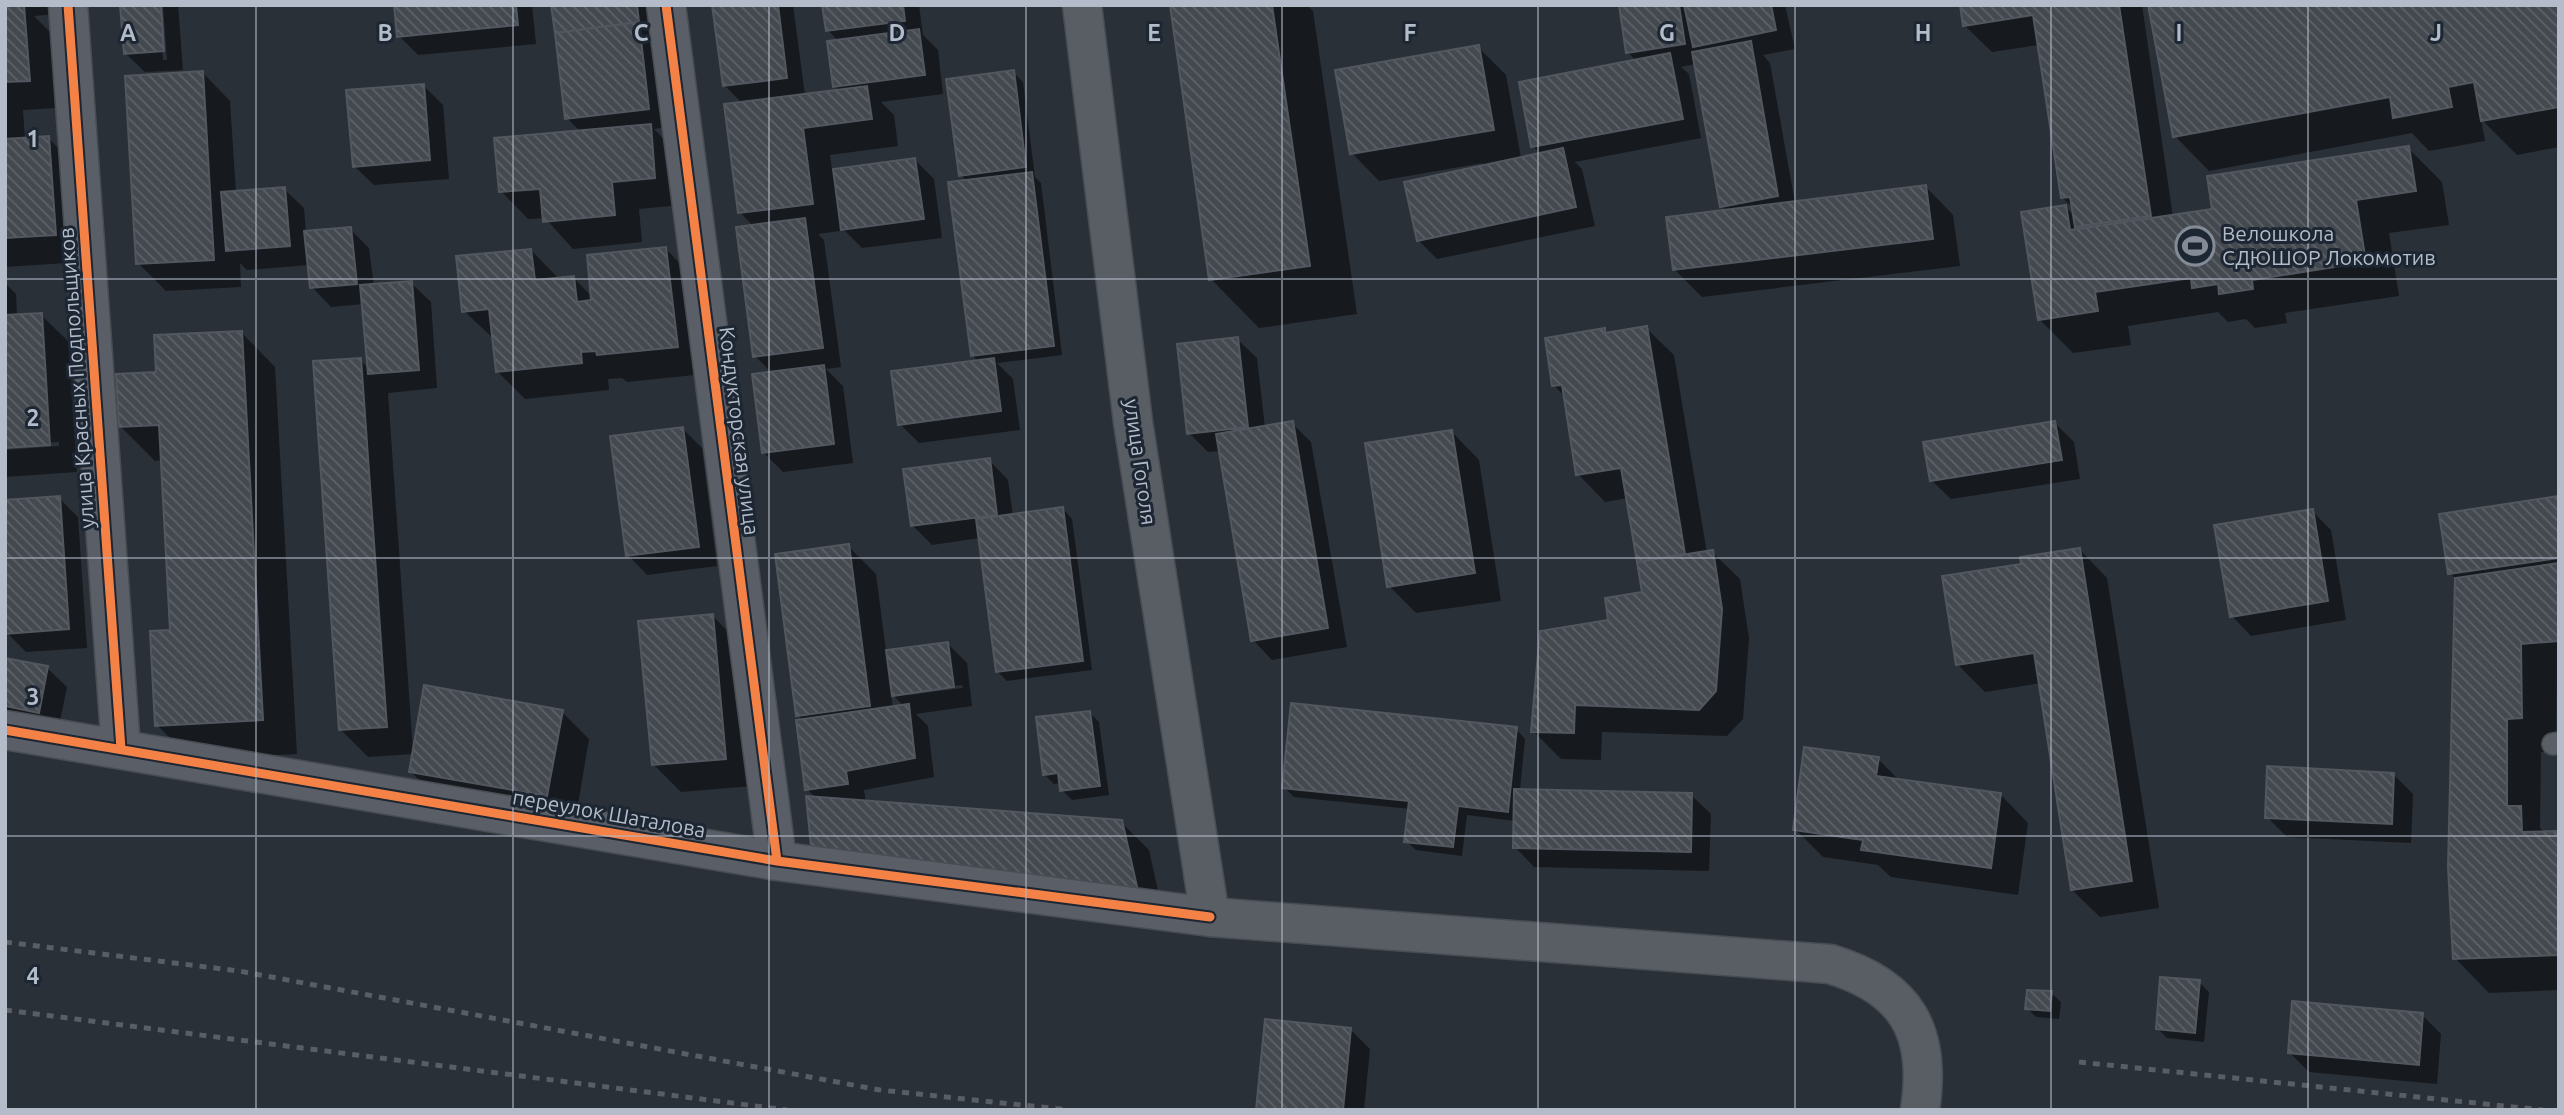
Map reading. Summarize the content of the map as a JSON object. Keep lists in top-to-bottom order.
{
  "streets": {
    "main road": ["улица Гоголя"],
    "street": ["улица Красных Подпольщиков", "Кондукторская улица", "переулок Шаталова"]
  },
  "crossings": [
    ["улица Красных Подпольщиков", "переулок Шаталова"],
    ["Кондукторская улица", "переулок Шаталова"],
    ["улица Гоголя", "переулок Шаталова"]
  ],
  "places": {
    "sports": ["Велошкола СДЮШОР Локомотив"]
  },
  "grid": {
    "columns": [
      "A",
      "B",
      "C",
      "D",
      "E",
      "F",
      "G",
      "H",
      "I",
      "J"
    ],
    "rows": [
      "1",
      "2",
      "3",
      "4"
    ]
  }
}
